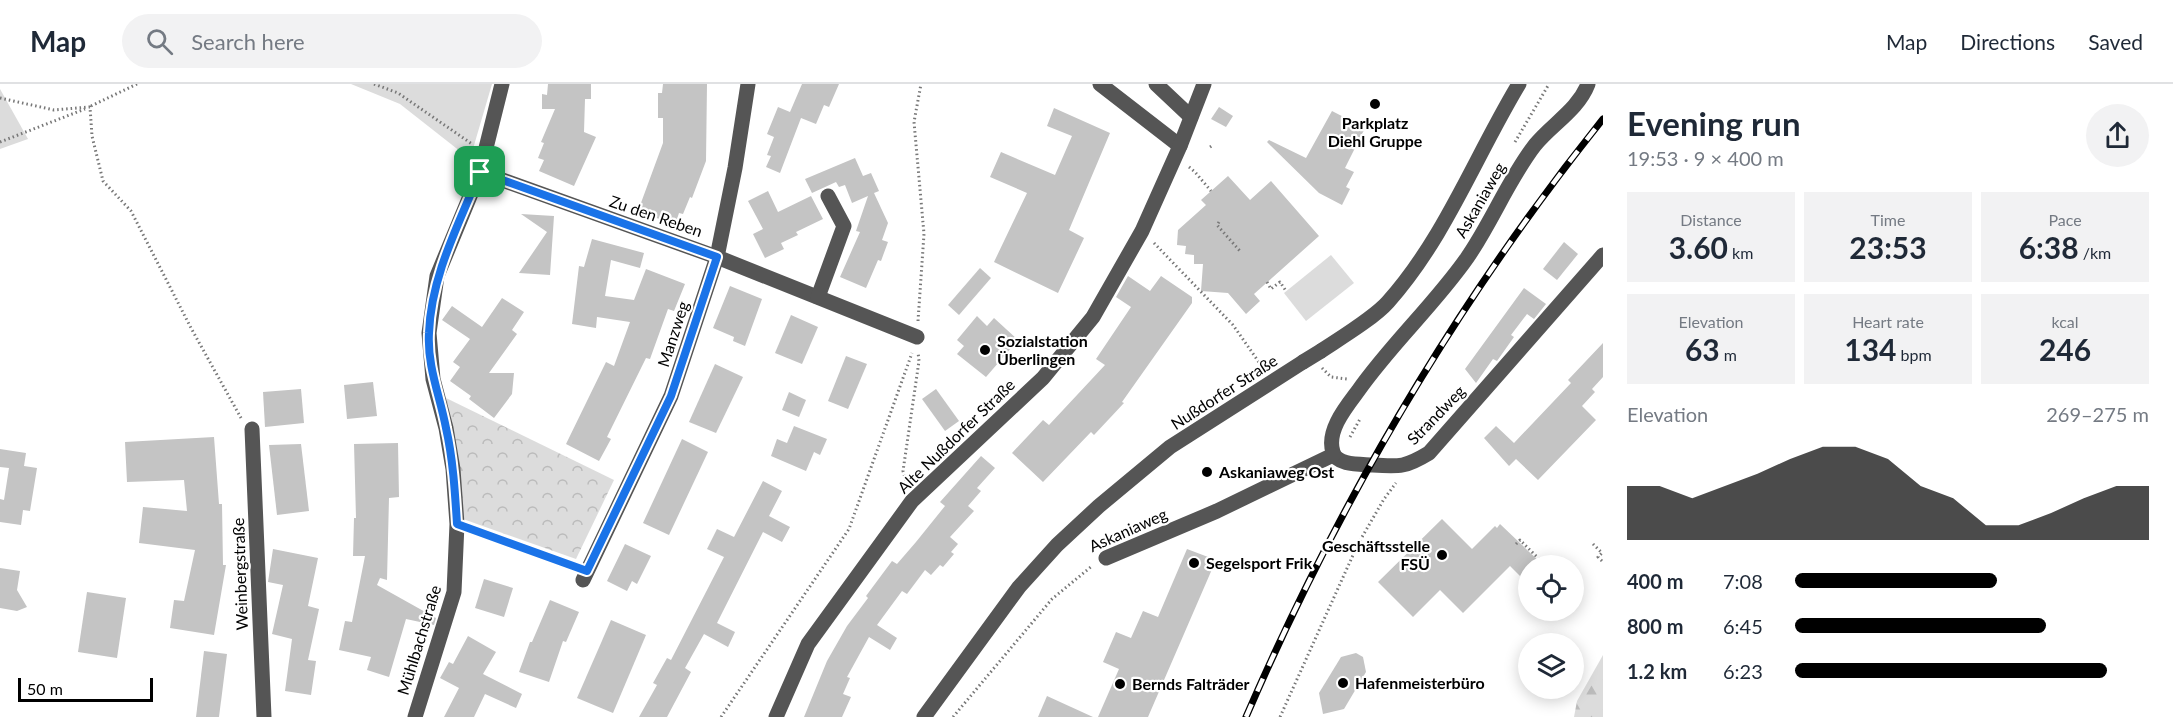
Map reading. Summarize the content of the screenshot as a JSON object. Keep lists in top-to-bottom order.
{
  "streets": {
    "street": [
      "Askaniaweg",
      "Zu den Reben",
      "Manzweg",
      "Nußdorfer Straße",
      "Strandweg",
      "Alte Nußdorfer Straße",
      "Weinbergstraße",
      "Mühlbachstraße"
    ]
  },
  "crossings": [
    ["Zu den Reben", "Manzweg"],
    ["Zu den Reben", "Mühlbachstraße"]
  ],
  "places": [
    "Parkplatz Diehl Gruppe",
    "Sozialstation Überlingen",
    "Askaniaweg Ost",
    "Geschäftsstelle FSÜ",
    "Segelsport Frik",
    "Hafenmeisterbüro",
    "Bernds Falträder"
  ],
  "scale_bar": "50 m",
  "page": {
    "header": "Map",
    "search": "Search here",
    "nav": ["Map", "Directions", "Saved"],
    "heading": ["Evening run", "19:53 · 9 × 400 m"],
    "stats": [
      ["Distance", "3.60 km"],
      ["Time", "23:53"],
      ["Pace", "6:38 /km"],
      ["Elevation", "63 m"],
      ["Heart rate", "134 bpm"],
      ["kcal", "246"]
    ],
    "chart": ["Elevation", "269–275 m"],
    "list": [
      {
        "name": "400 m",
        "note": "7:08"
      },
      {
        "name": "800 m",
        "note": "6:45"
      },
      {
        "name": "1.2 km",
        "note": "6:23"
      }
    ],
    "scale": "50 m"
  }
}
